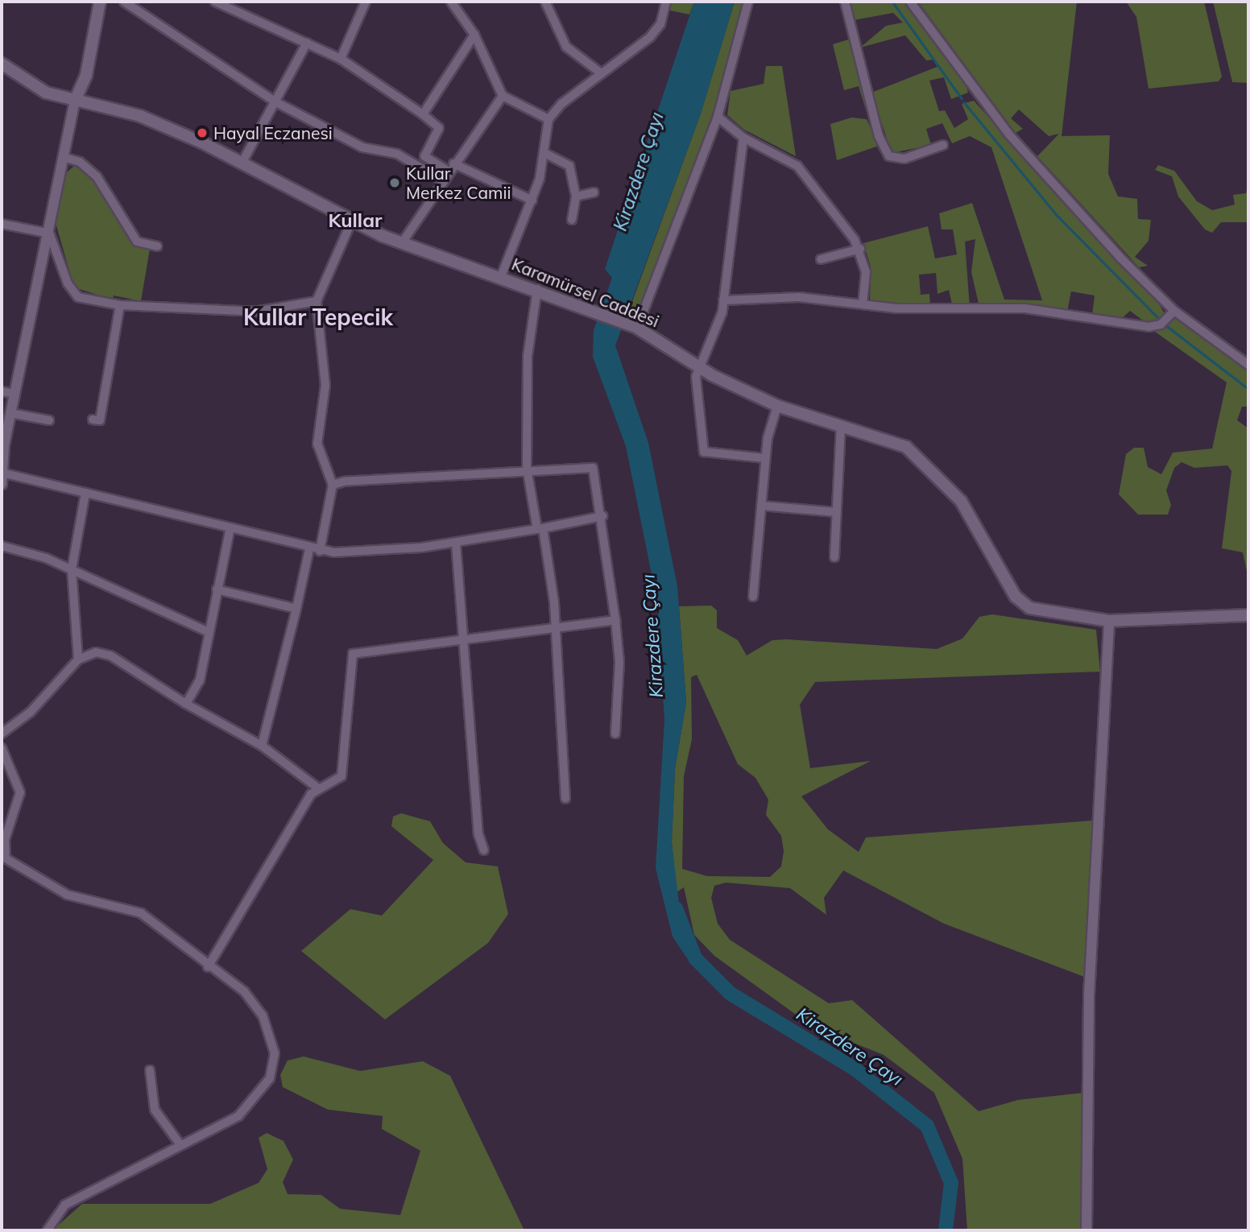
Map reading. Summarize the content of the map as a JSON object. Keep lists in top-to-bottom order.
{
  "streets": {
    "main road": ["Karamürsel Caddesi"]
  },
  "districts": ["Kullar", "Kullar Tepecik"],
  "water": ["Kirazdere Çayı"],
  "places": ["Hayal Eczanesi", "Kullar Merkez Camii"]
}
